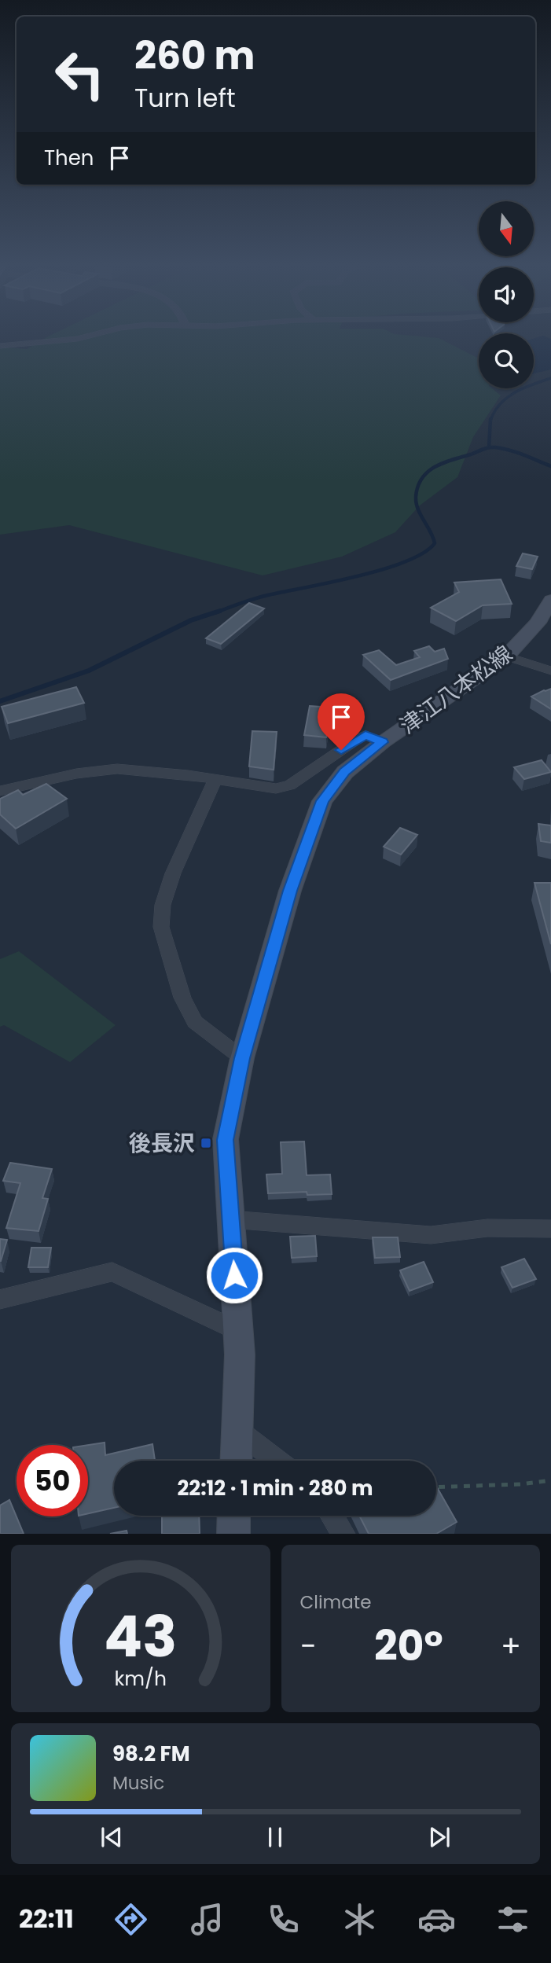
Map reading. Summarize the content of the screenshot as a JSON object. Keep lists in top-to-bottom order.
{
  "streets": {
    "main road": ["津江八本松線"]
  },
  "places": {
    "transit": ["後長沢"]
  },
  "north": "bottom",
  "page": {
    "turn": ["260 m", "Turn left"],
    "then": "Then",
    "limit": "50",
    "trip": "22:12 · 1 min · 280 m",
    "tile": "Climate",
    "heat": ["−", "20°", "+"],
    "song": ["98.2 FM", "Music"],
    "tabs": "22:11",
    "gauge": ["43", "km/h"]
  }
}
